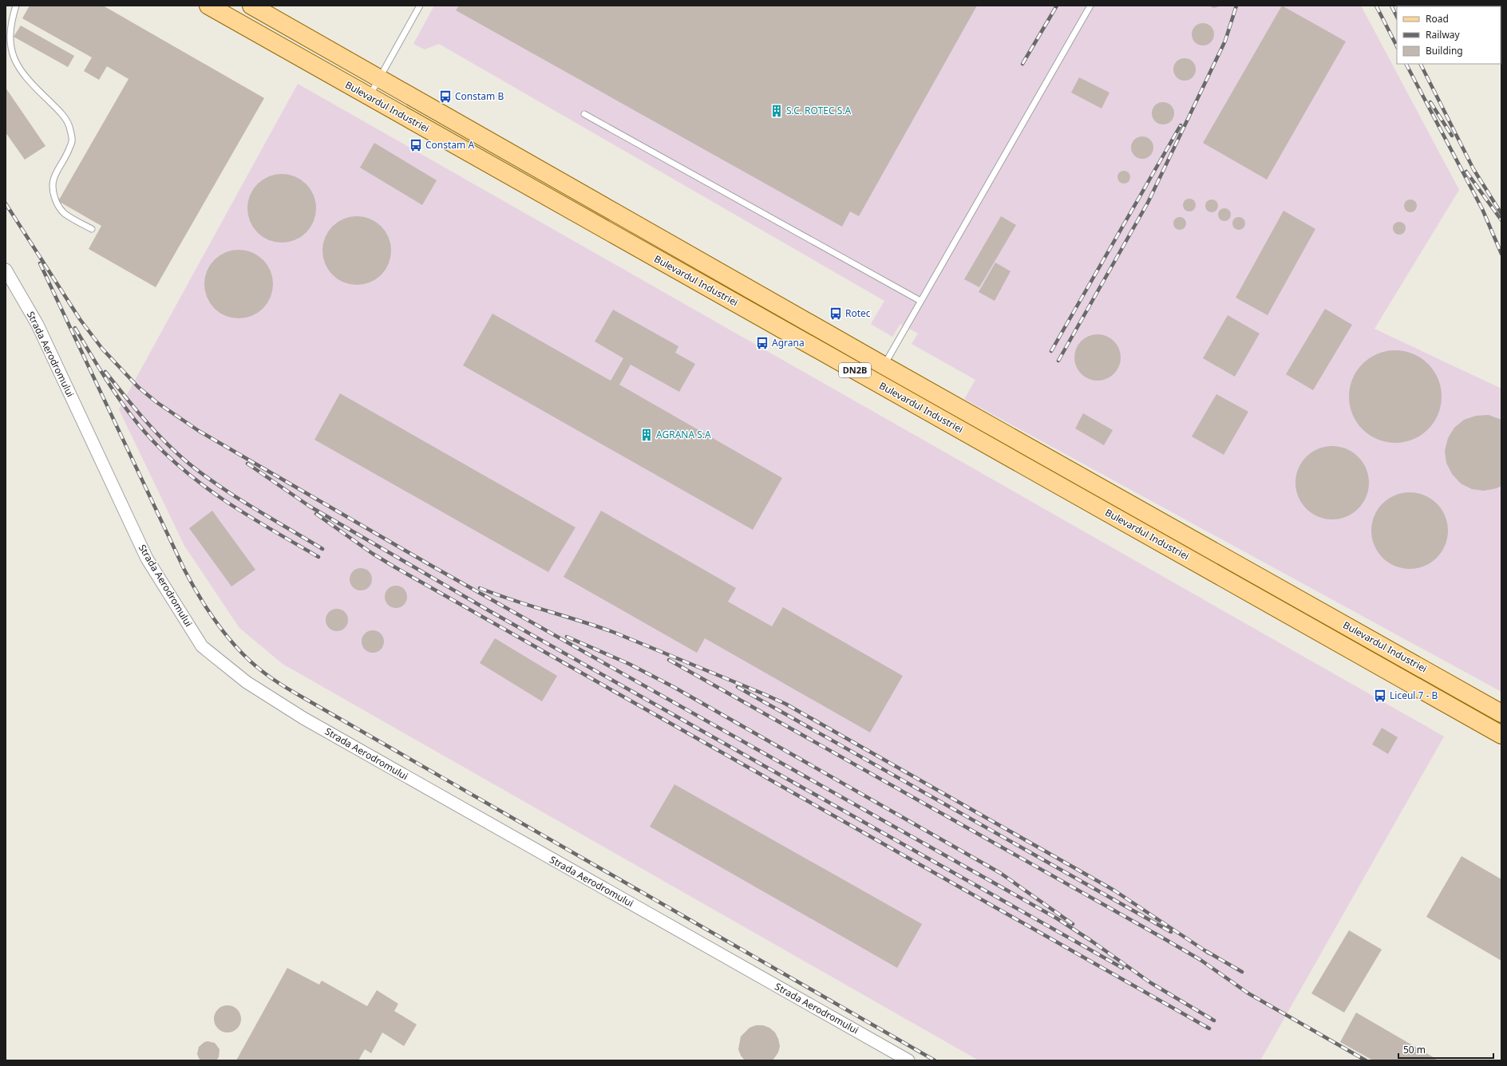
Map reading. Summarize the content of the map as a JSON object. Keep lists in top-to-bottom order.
{
  "streets": {
    "main road": ["Bulevardul Industriei", "DN2B"],
    "street": ["Strada Aerodromului"]
  },
  "places": {
    "bus stop": [
      "Constam B",
      "Constam A",
      "Rotec",
      "Agrana",
      "Liceul 7 - B"
    ],
    "building": ["S.C. ROTEC S.A", "AGRANA S.A"]
  },
  "legend": ["Road", "Railway", "Building"],
  "scale_bar": "50 m"
}
